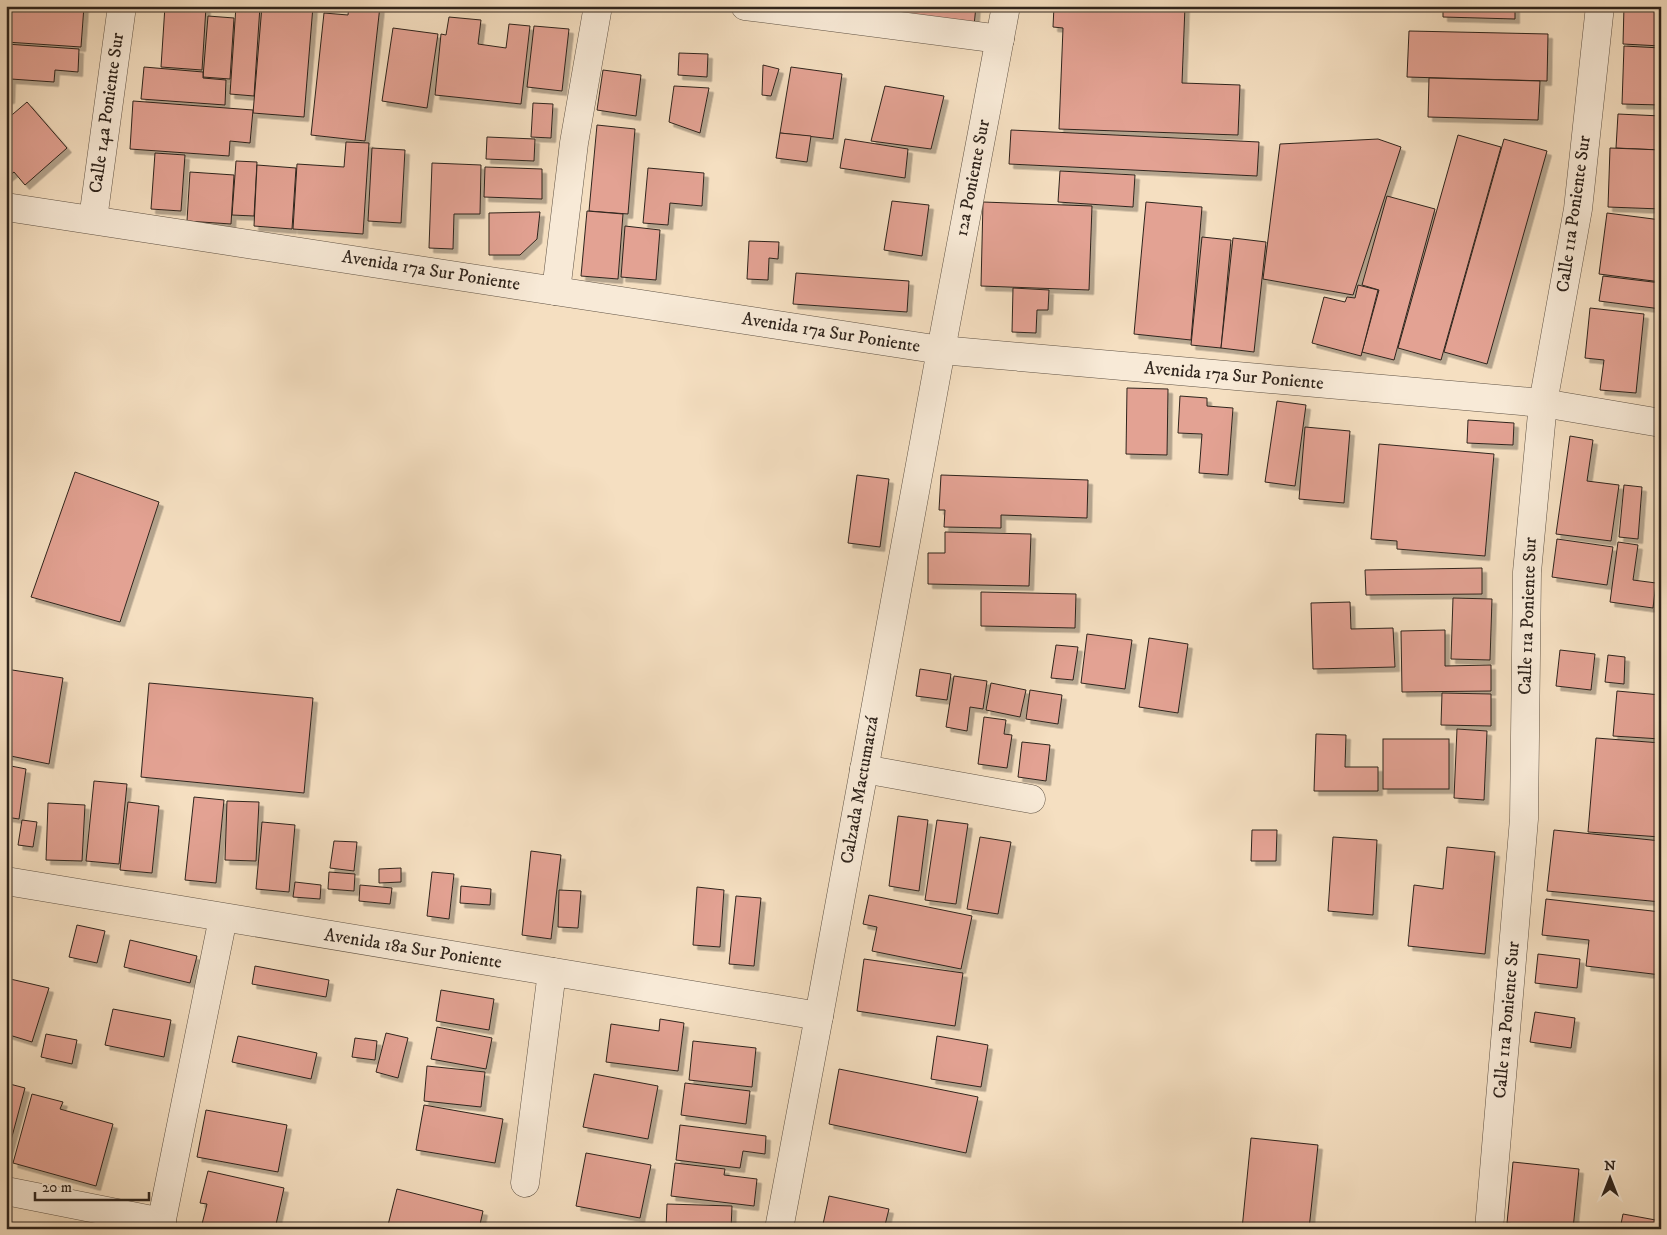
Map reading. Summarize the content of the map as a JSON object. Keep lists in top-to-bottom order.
{
  "streets": {
    "street": [
      "Calle 14a Poniente Sur",
      "12a Poniente Sur",
      "Calle 11a Poniente Sur",
      "Avenida 17a Sur Poniente",
      "Calzada Mactumatzá",
      "Avenida 18a Sur Poniente"
    ]
  },
  "crossings": [
    ["Calle 14a Poniente Sur", "Avenida 17a Sur Poniente"],
    ["12a Poniente Sur", "Avenida 17a Sur Poniente"],
    ["12a Poniente Sur", "Calzada Mactumatzá"],
    ["Calle 11a Poniente Sur", "Avenida 17a Sur Poniente"],
    ["Avenida 17a Sur Poniente", "Calzada Mactumatzá"],
    ["Calzada Mactumatzá", "Avenida 18a Sur Poniente"]
  ],
  "scale_bar": "20 m",
  "north": "top"
}
